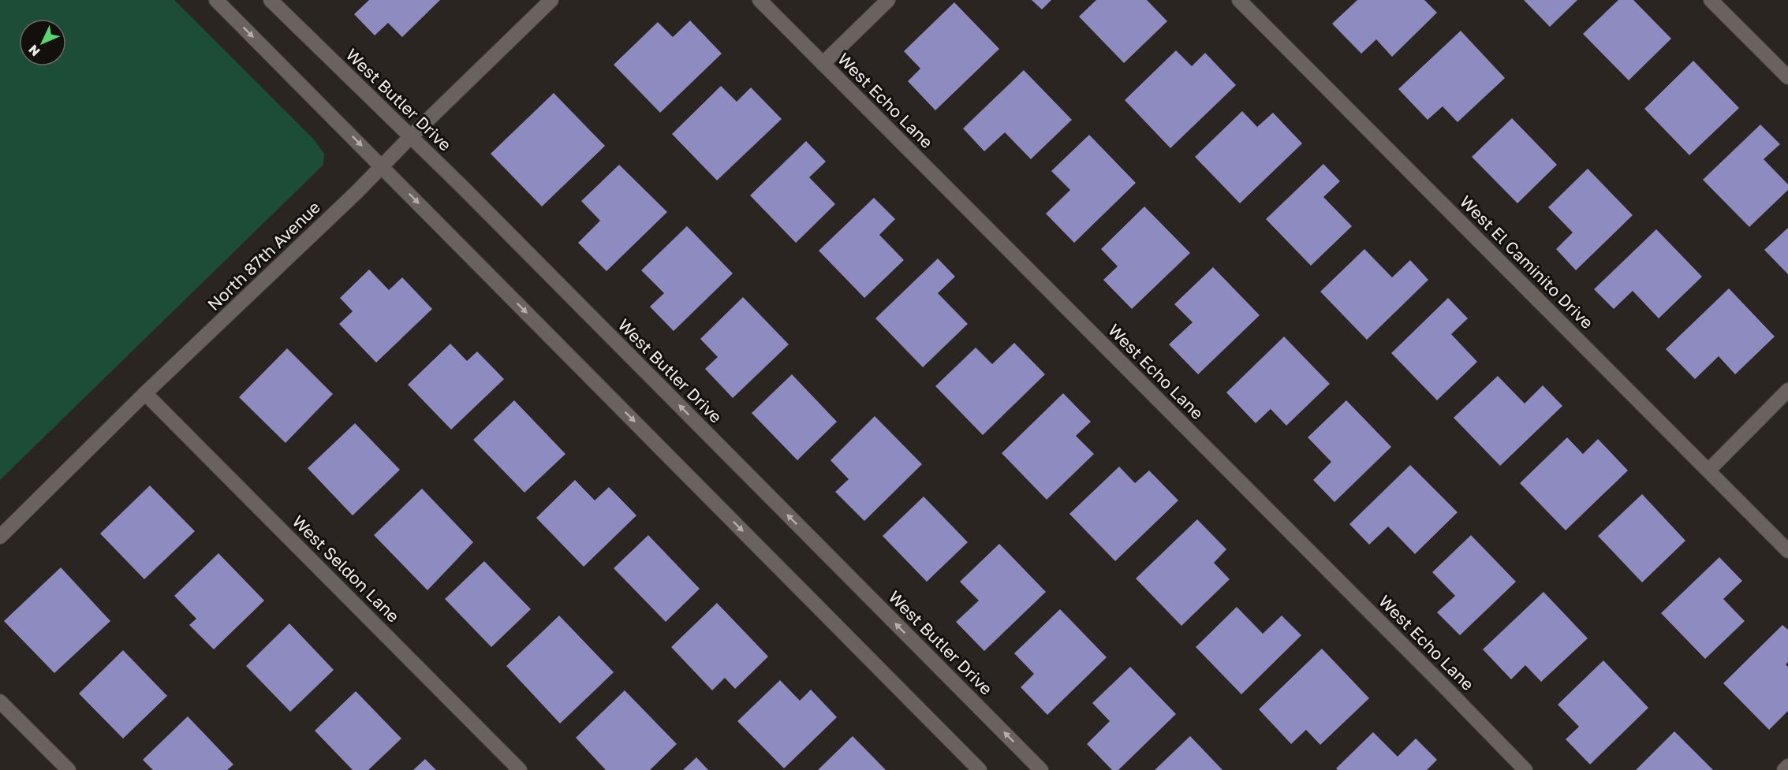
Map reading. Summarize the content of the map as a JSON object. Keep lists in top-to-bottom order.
{
  "streets": {
    "street": [
      "West Butler Drive",
      "West Echo Lane",
      "North 87th Avenue",
      "West El Caminito Drive",
      "West Seldon Lane"
    ]
  },
  "crossings": [
    ["West Butler Drive", "North 87th Avenue"],
    ["North 87th Avenue", "West Seldon Lane"]
  ],
  "north": "bottom left"
}
